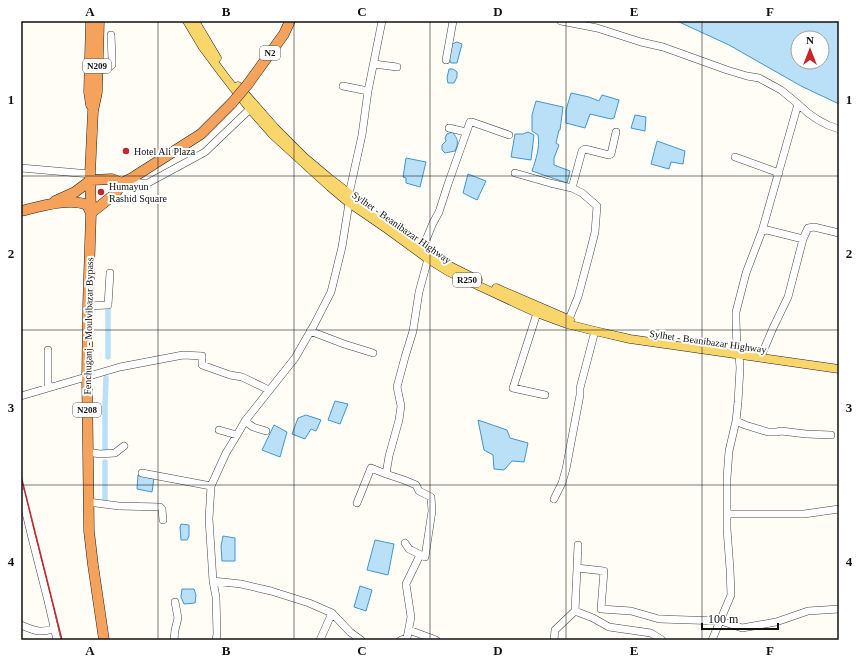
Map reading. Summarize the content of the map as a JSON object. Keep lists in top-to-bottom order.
{
  "streets": {
    "highway": [
      "N2",
      "N209",
      "Fenchuganj - Moulvibazar Bypass",
      "N208"
    ],
    "main road": ["Sylhet - Beanibazar Highway", "R250"]
  },
  "crossings": [
    ["N2", "Fenchuganj - Moulvibazar Bypass"],
    ["N209", "Fenchuganj - Moulvibazar Bypass"]
  ],
  "places": ["Hotel Ali Plaza", "Humayun Rashid Square"],
  "scale_bar": "100 m",
  "north": "top",
  "grid": {
    "columns": [
      "A",
      "B",
      "C",
      "D",
      "E",
      "F"
    ],
    "rows": [
      "1",
      "2",
      "3",
      "4"
    ]
  }
}
